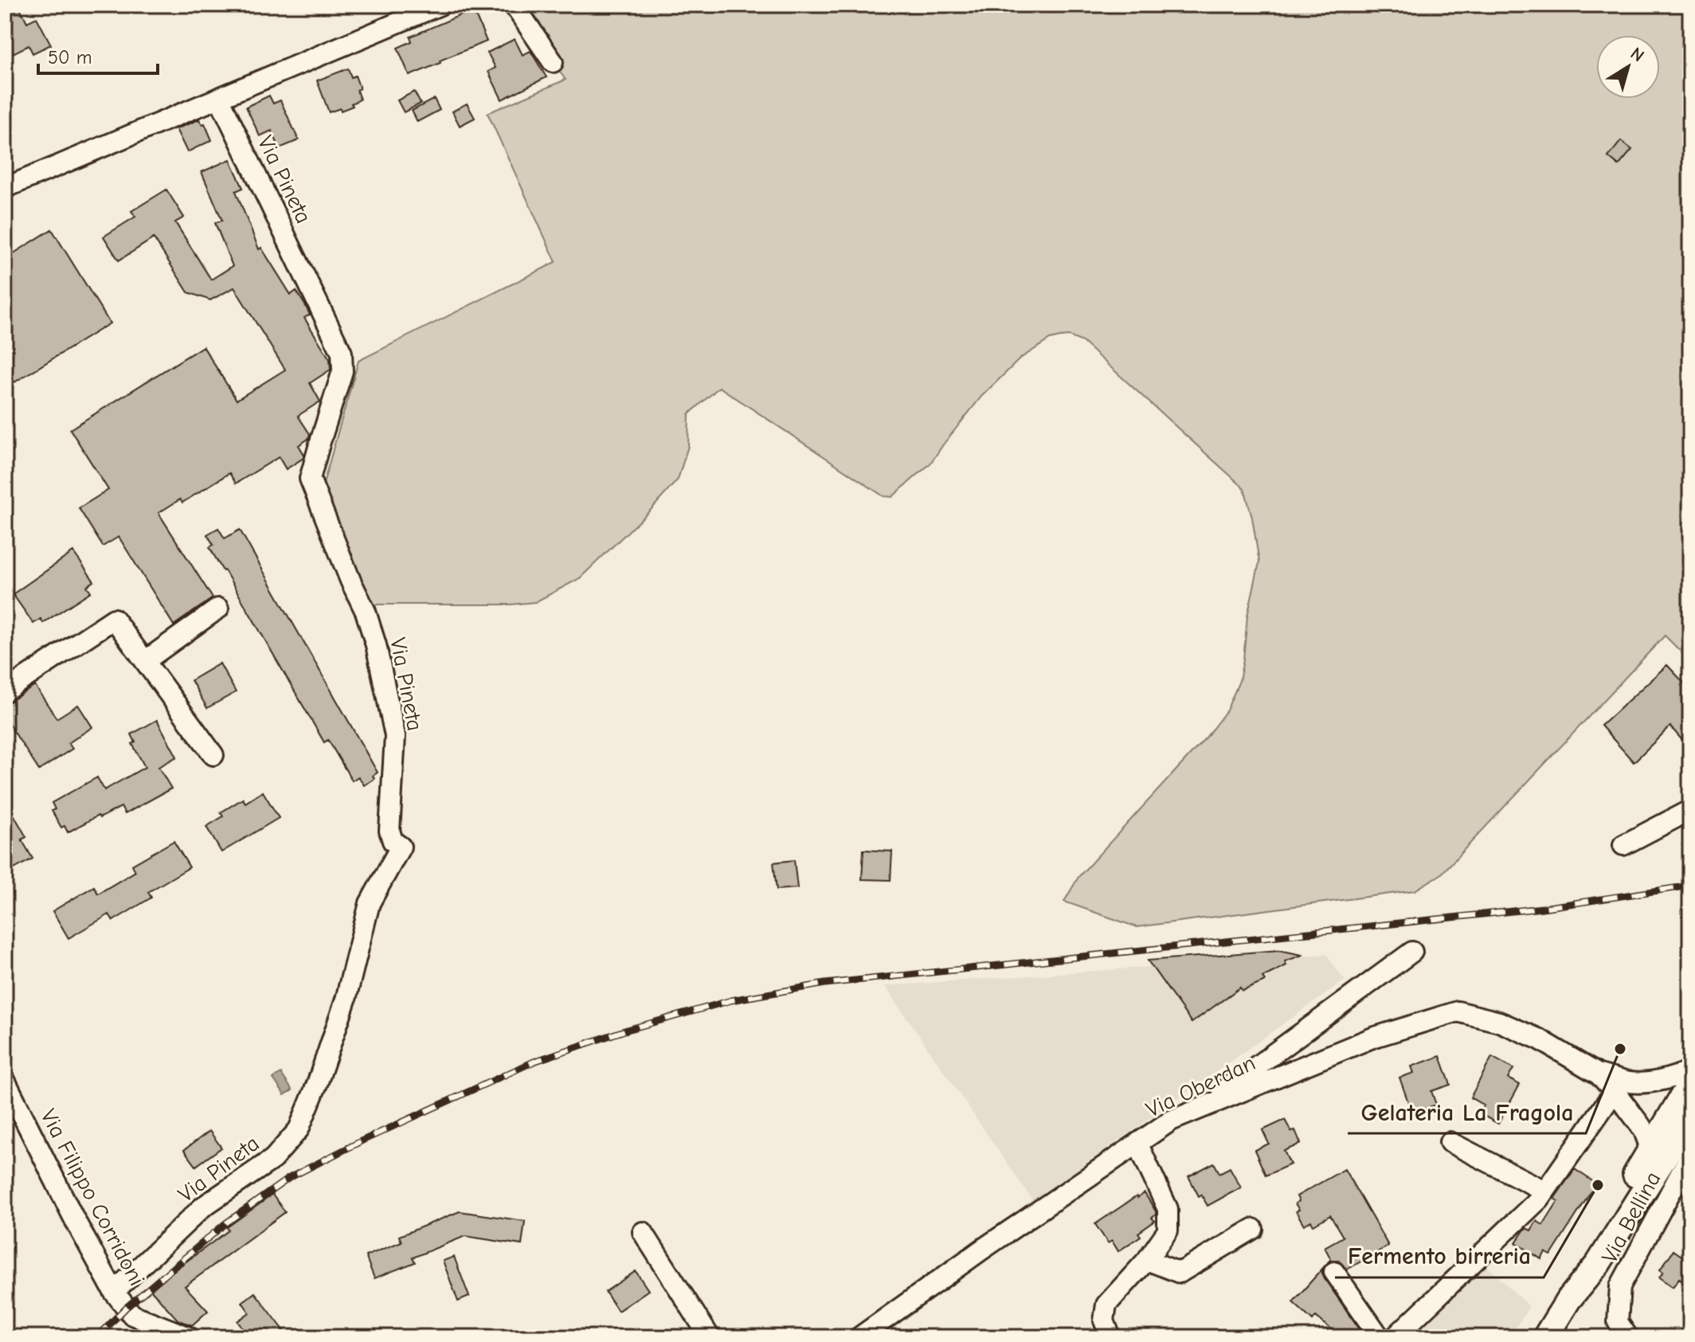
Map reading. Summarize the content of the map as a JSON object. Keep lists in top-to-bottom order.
{
  "streets": {
    "street": [
      "Via Pineta",
      "Via Oberdan",
      "Via Filippo Corridoni",
      "Via Bellina"
    ]
  },
  "crossings": [
    ["Via Pineta", "Via Filippo Corridoni"]
  ],
  "places": ["Gelateria La Fragola", "Fermento birreria"],
  "scale_bar": "50 m",
  "north": "top right"
}
